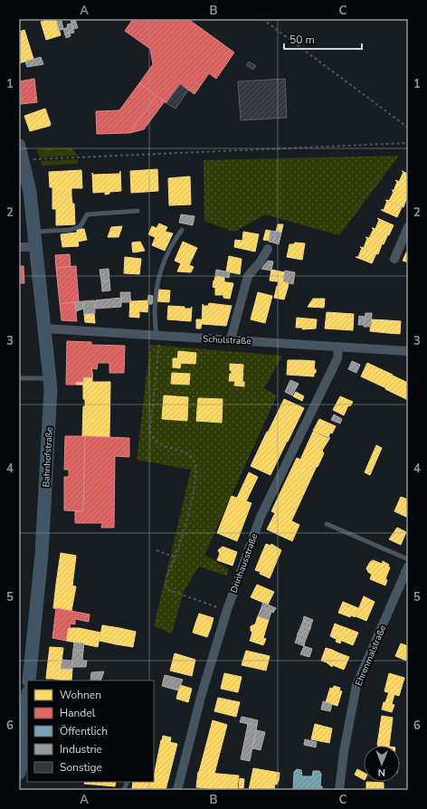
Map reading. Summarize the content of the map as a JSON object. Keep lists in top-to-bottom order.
{
  "streets": {
    "main road": ["Bahnhofstraße"],
    "street": ["Schulstraße", "Drinhausstraße", "Ehrenmalstraße"]
  },
  "crossings": [
    ["Schulstraße", "Bahnhofstraße"],
    ["Schulstraße", "Drinhausstraße"]
  ],
  "legend": [
    "Wohnen",
    "Handel",
    "Öffentlich",
    "Industrie",
    "Sonstige"
  ],
  "scale_bar": "50 m",
  "north": "bottom",
  "grid": {
    "columns": ["A", "B", "C"],
    "rows": [
      "1",
      "2",
      "3",
      "4",
      "5",
      "6"
    ]
  }
}
